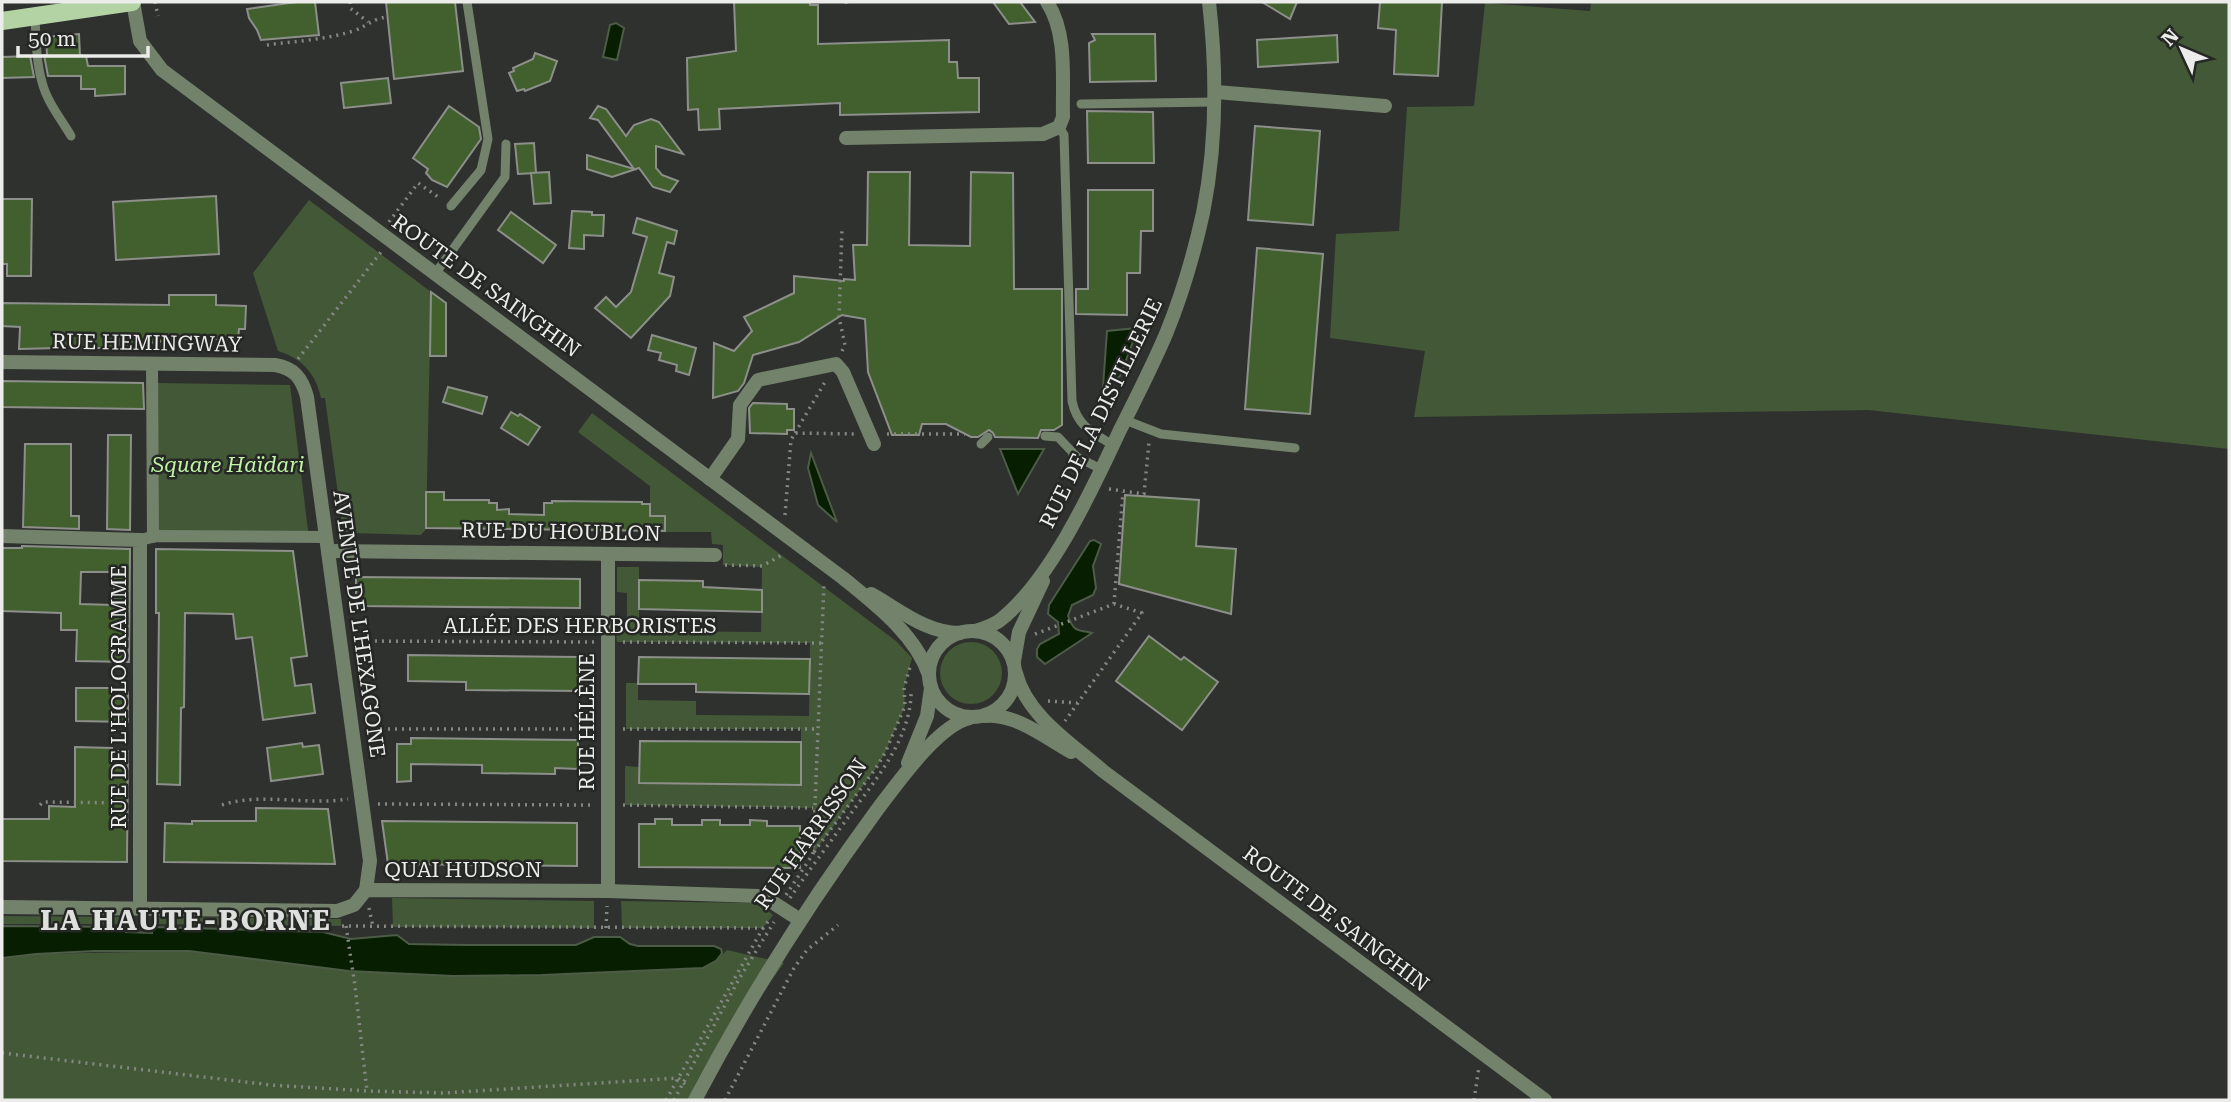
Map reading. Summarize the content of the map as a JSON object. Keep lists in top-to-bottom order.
{
  "streets": {
    "street": [
      "ROUTE DE SAINGHIN",
      "RUE HEMINGWAY",
      "RUE DE LA DISTILLERIE",
      "RUE DU HOUBLON",
      "AVENUE DE L'HEXAGONE",
      "RUE DE L'HOLOGRAMME",
      "RUE HÉLÈNE",
      "RUE HARRISSON",
      "QUAI HUDSON"
    ],
    "path": ["ALLÉE DES HERBORISTES"]
  },
  "crossings": [
    ["ROUTE DE SAINGHIN", "RUE DE LA DISTILLERIE"],
    ["ROUTE DE SAINGHIN", "RUE HARRISSON"],
    ["RUE HEMINGWAY", "AVENUE DE L'HEXAGONE"],
    ["RUE DE LA DISTILLERIE", "RUE HARRISSON"],
    ["RUE DU HOUBLON", "AVENUE DE L'HEXAGONE"],
    ["RUE DU HOUBLON", "RUE HÉLÈNE"],
    ["AVENUE DE L'HEXAGONE", "ALLÉE DES HERBORISTES"],
    ["AVENUE DE L'HEXAGONE", "QUAI HUDSON"],
    ["ALLÉE DES HERBORISTES", "RUE HÉLÈNE"],
    ["RUE DE L'HOLOGRAMME", "QUAI HUDSON"],
    ["RUE HÉLÈNE", "QUAI HUDSON"],
    ["RUE HARRISSON", "QUAI HUDSON"]
  ],
  "districts": ["LA HAUTE-BORNE"],
  "parks": ["Square Haïdari"],
  "scale_bar": "50 m",
  "north": "top left"
}
